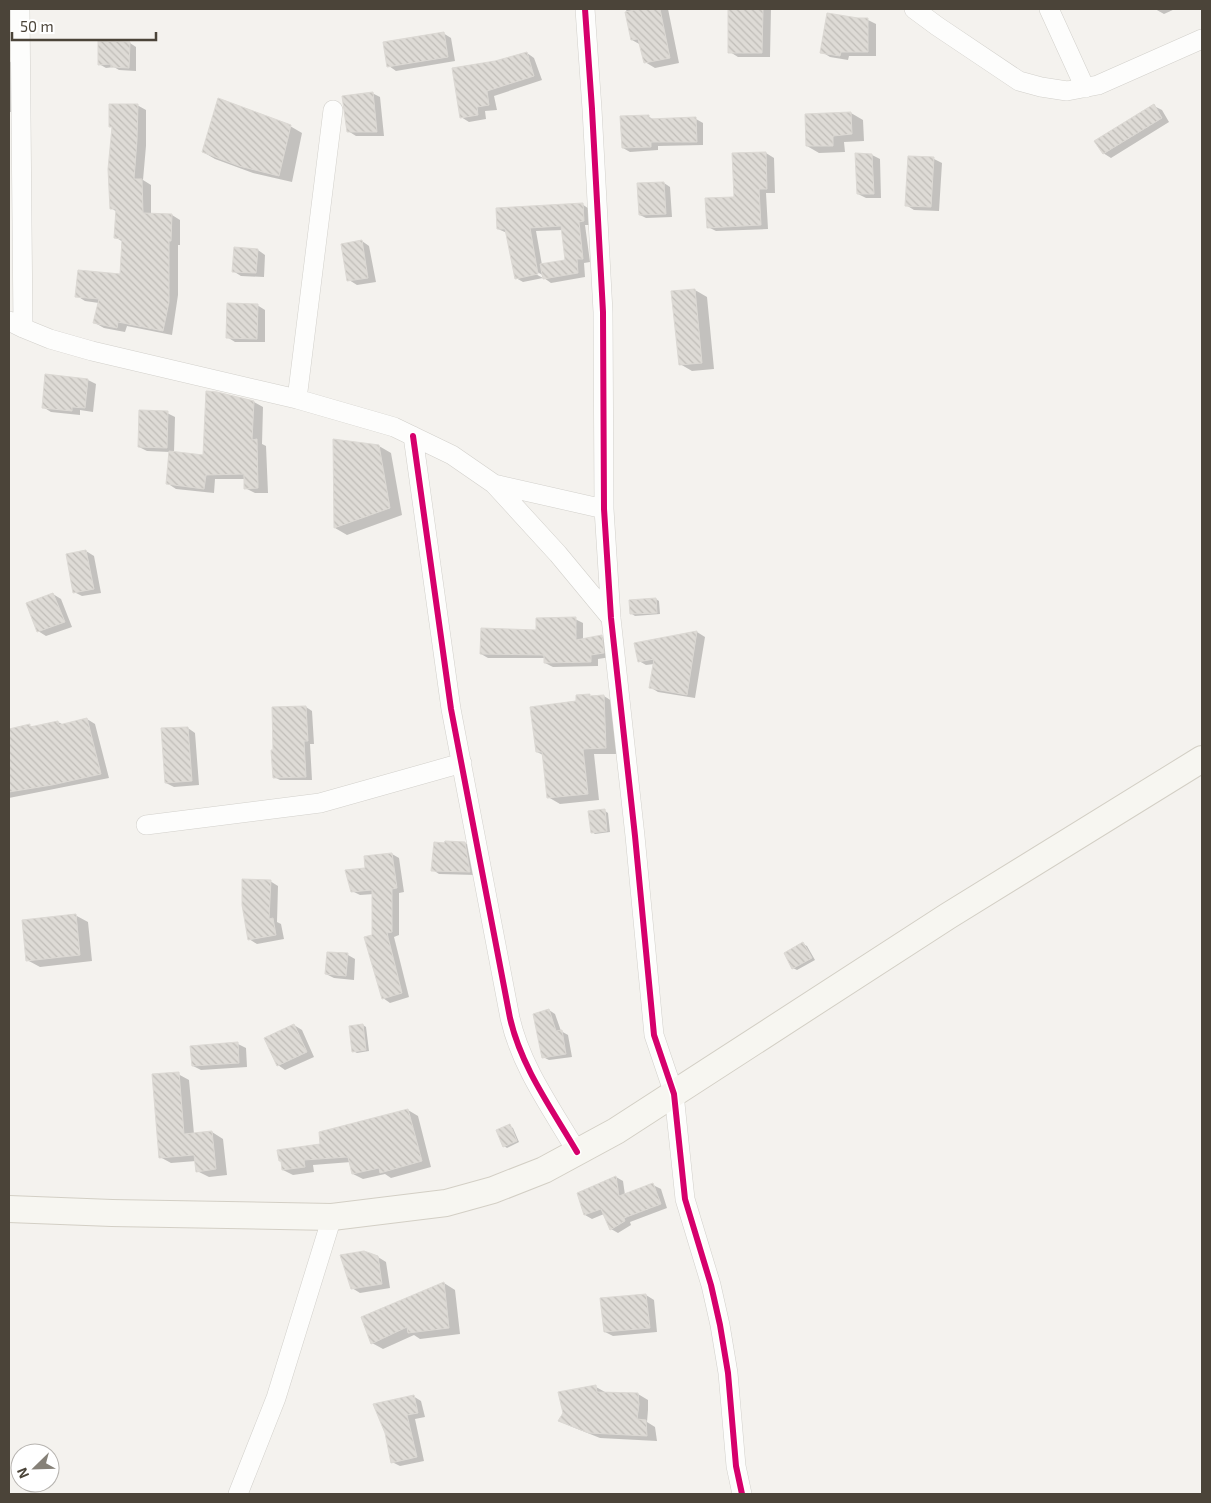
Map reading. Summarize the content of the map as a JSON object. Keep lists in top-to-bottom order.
{
  "scale_bar": "50 m",
  "north": "bottom left"
}
